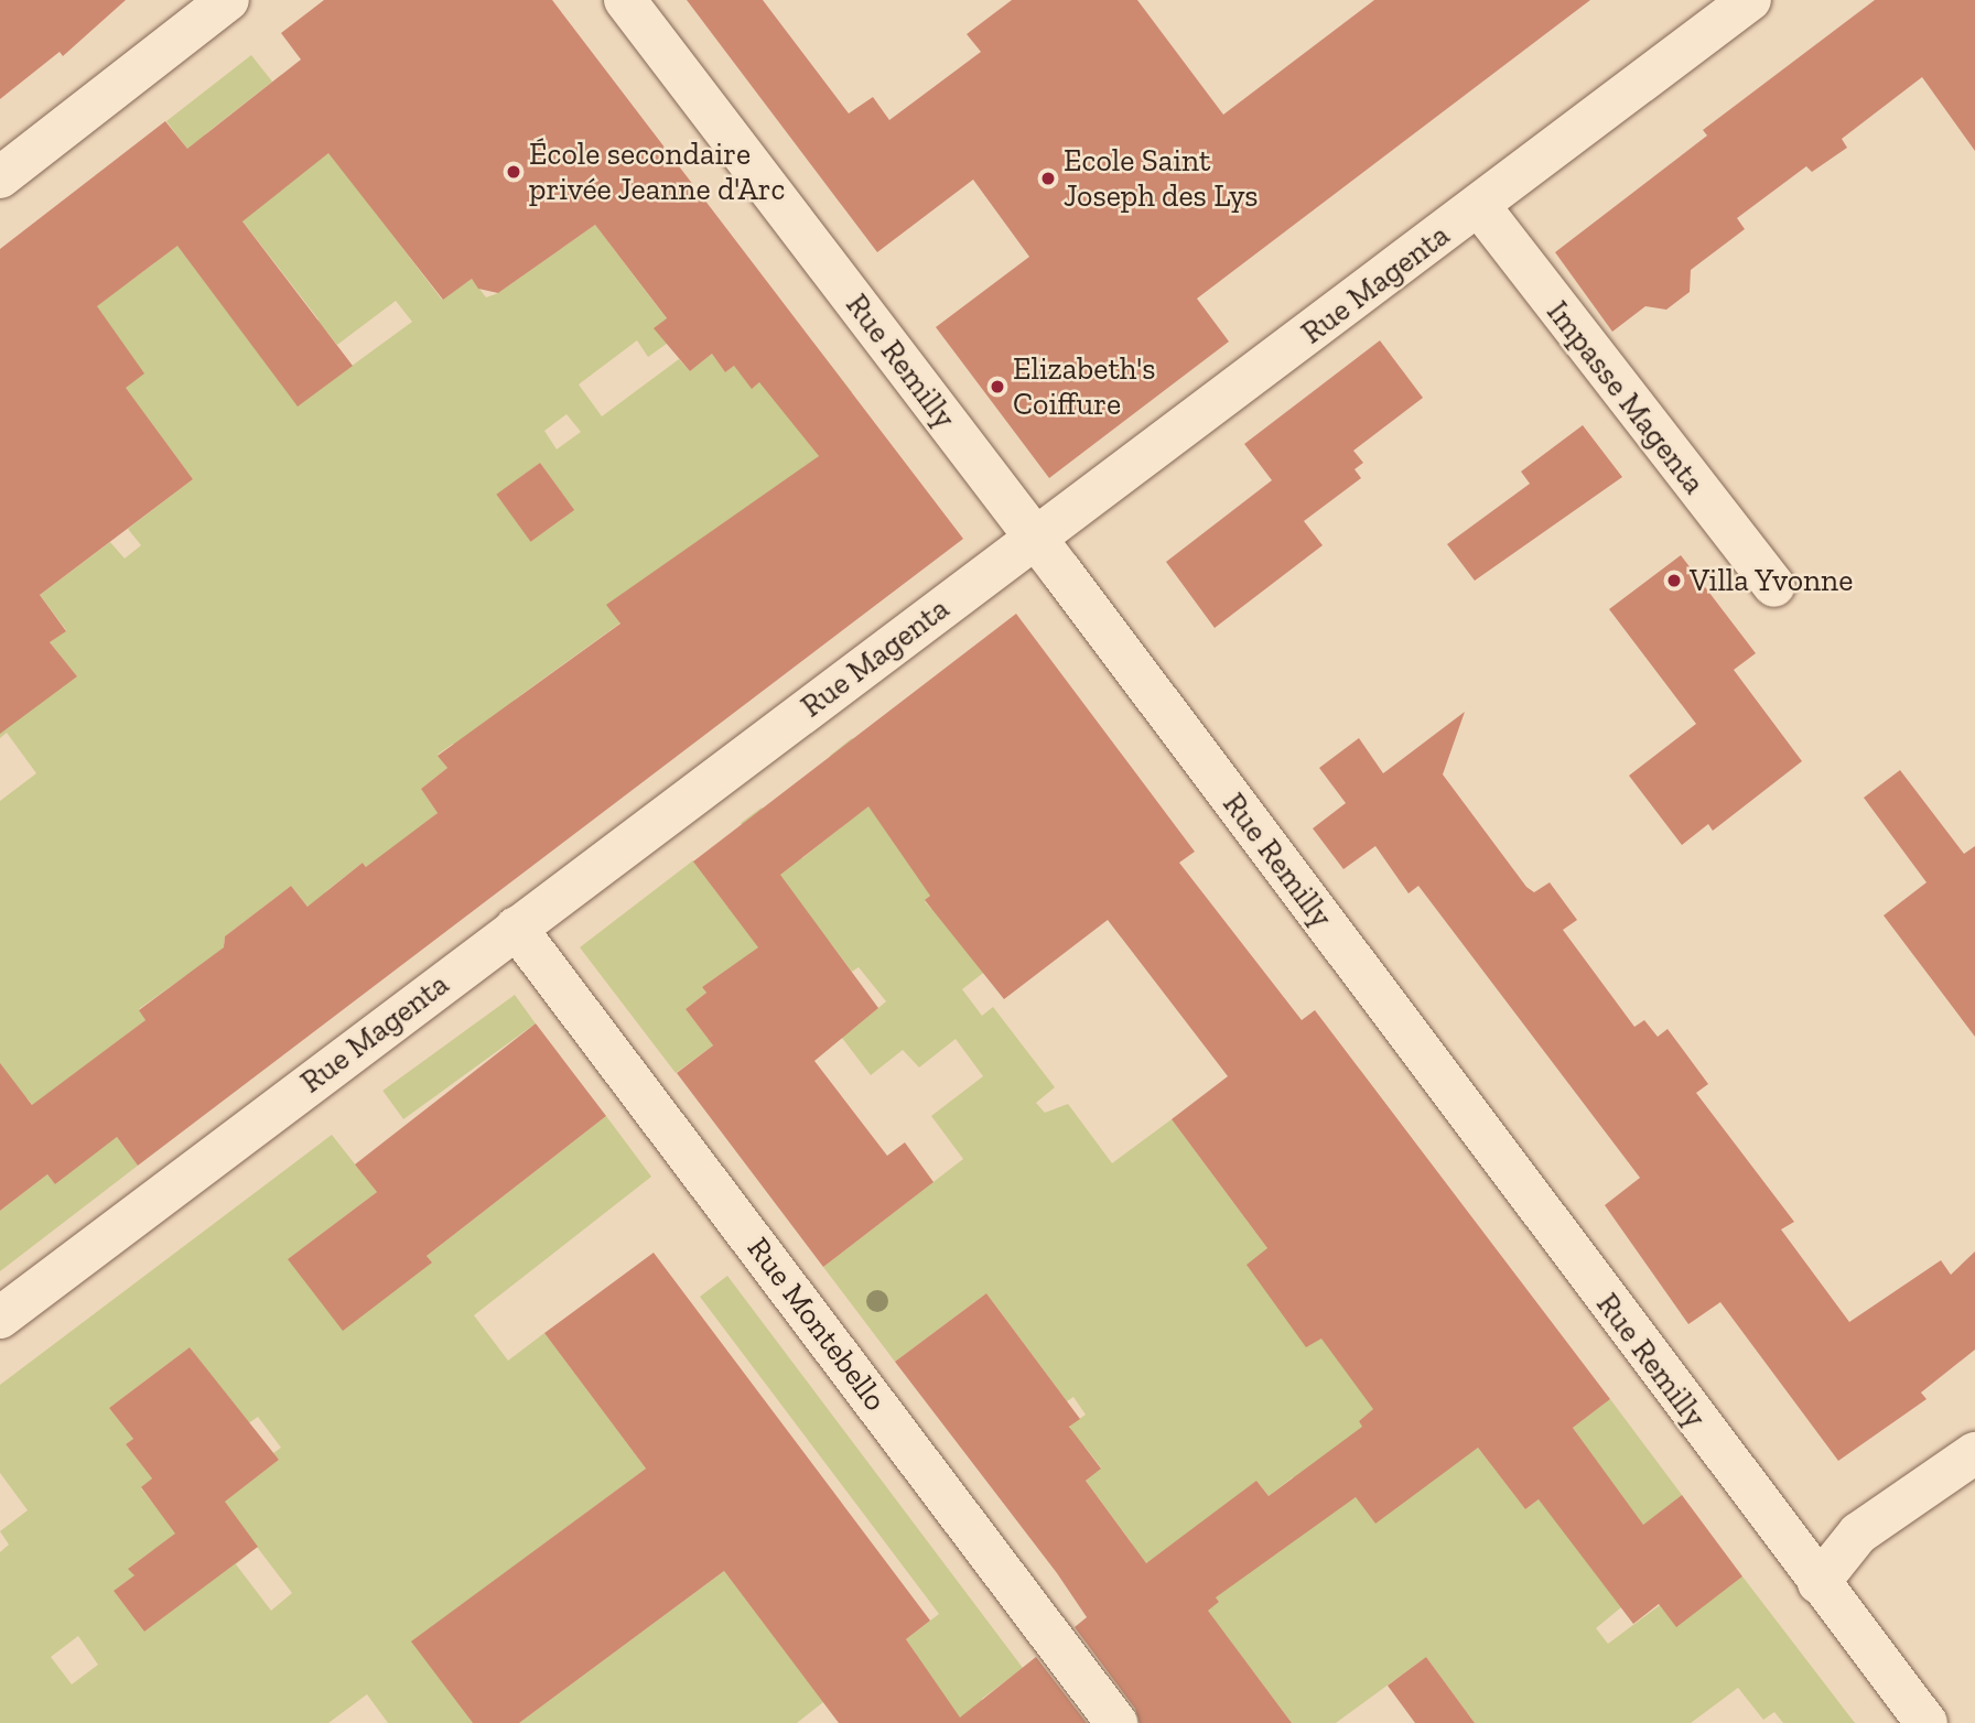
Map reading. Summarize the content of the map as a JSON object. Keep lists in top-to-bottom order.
{
  "streets": {
    "street": [
      "Rue Magenta",
      "Rue Remilly",
      "Impasse Magenta",
      "Rue Montebello"
    ]
  },
  "crossings": [
    ["Rue Magenta", "Rue Remilly"],
    ["Rue Magenta", "Impasse Magenta"],
    ["Rue Magenta", "Rue Montebello"]
  ],
  "places": [
    "École secondaire privée Jeanne d'Arc",
    "Ecole Saint Joseph des Lys",
    "Elizabeth's Coiffure",
    "Villa Yvonne"
  ]
}
